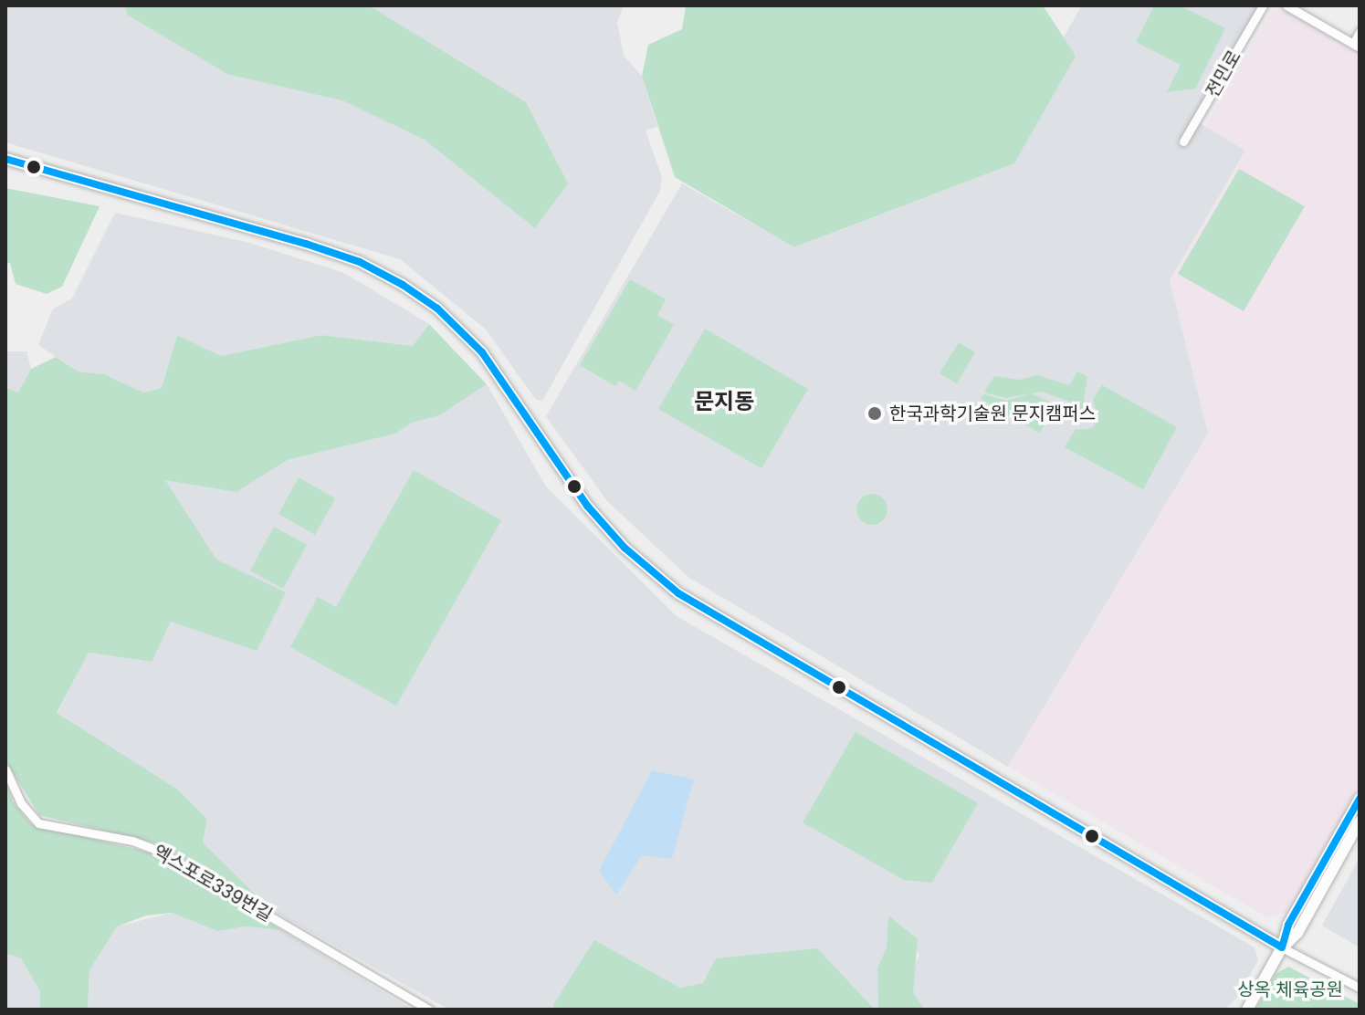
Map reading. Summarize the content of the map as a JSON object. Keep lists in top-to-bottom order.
{
  "streets": {
    "street": ["전민로", "엑스포로339번길"]
  },
  "districts": ["문지동"],
  "parks": ["상옥 체육공원"],
  "places": ["한국과학기술원 문지캠퍼스"]
}
